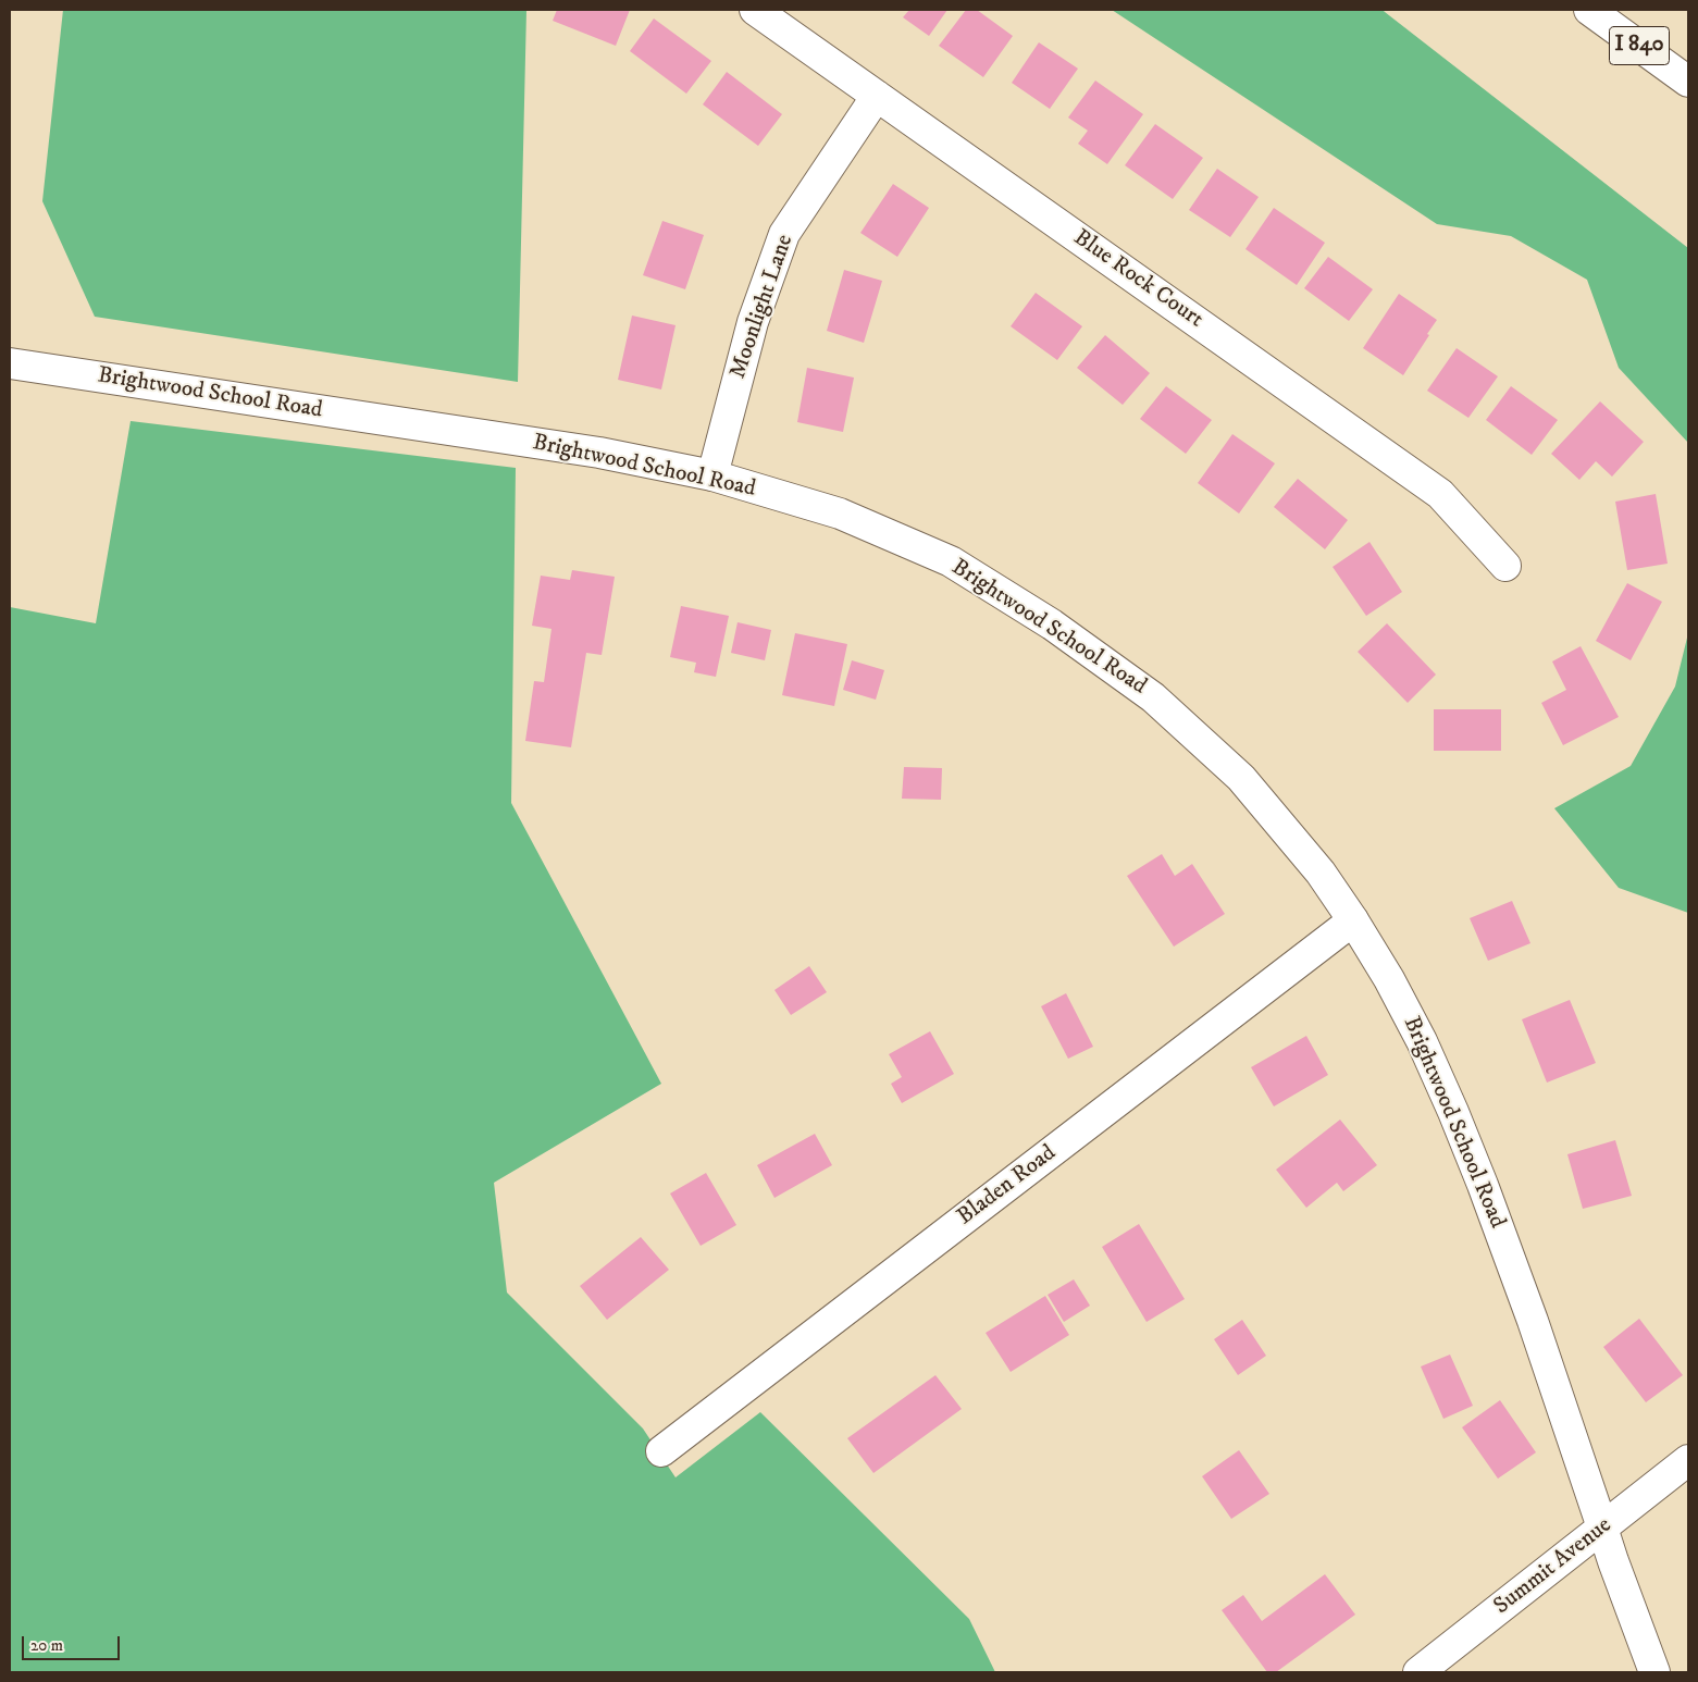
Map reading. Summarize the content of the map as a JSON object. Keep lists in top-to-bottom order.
{
  "streets": {
    "main road": [
      "I 840",
      "Blue Rock Court",
      "Moonlight Lane",
      "Brightwood School Road",
      "Bladen Road",
      "Summit Avenue"
    ]
  },
  "crossings": [
    ["Blue Rock Court", "Moonlight Lane"],
    ["Moonlight Lane", "Brightwood School Road"],
    ["Brightwood School Road", "Bladen Road"],
    ["Brightwood School Road", "Summit Avenue"]
  ],
  "scale_bar": "20 m"
}
